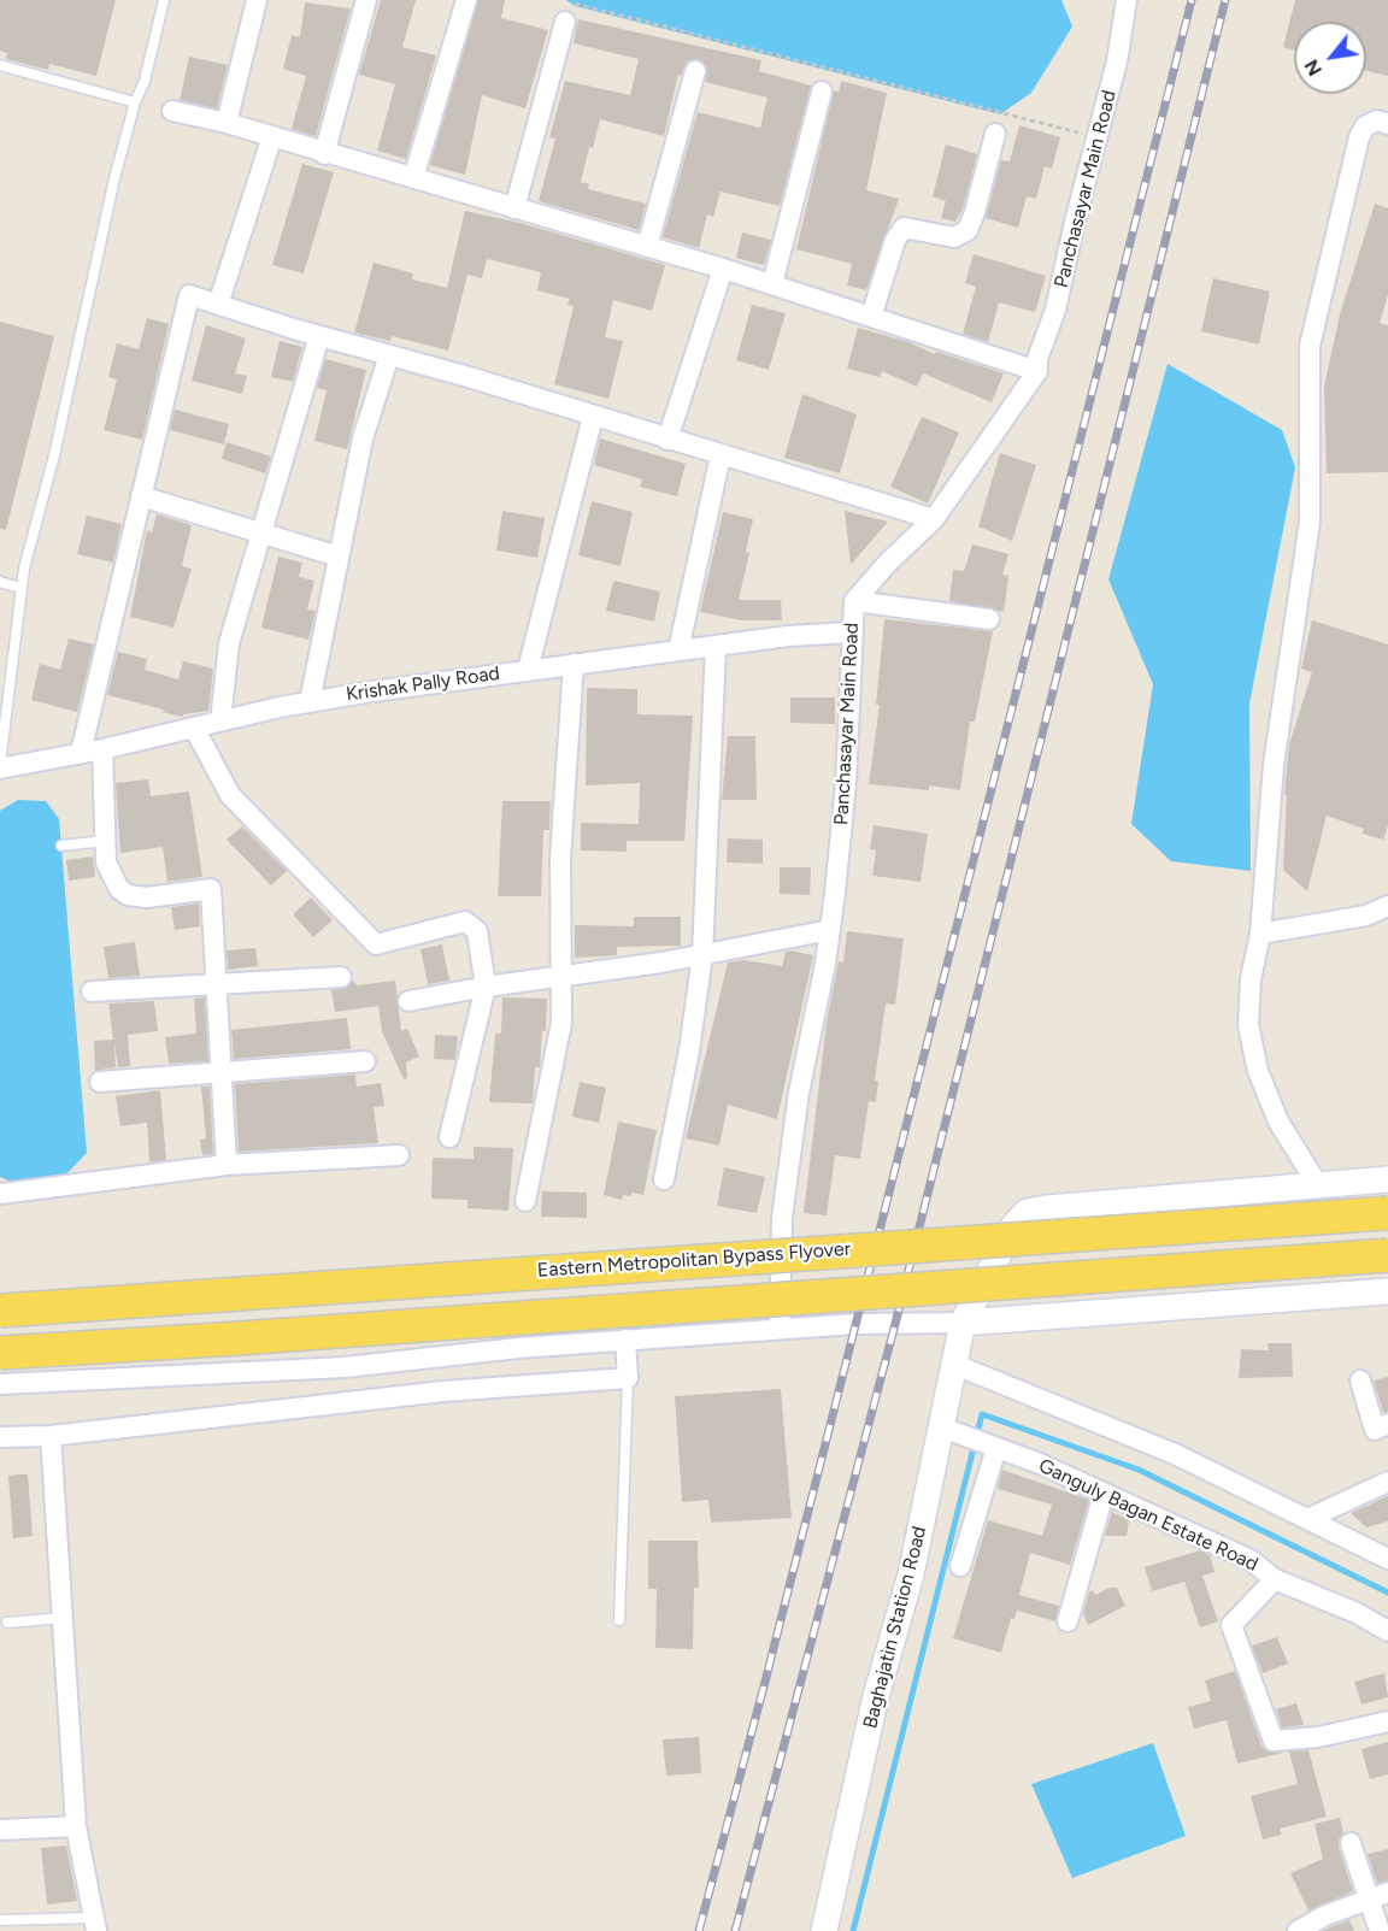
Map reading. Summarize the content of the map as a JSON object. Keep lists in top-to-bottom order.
{
  "streets": {
    "main road": ["Eastern Metropolitan Bypass Flyover"],
    "street": [
      "Panchasayar Main Road",
      "Krishak Pally Road",
      "Ganguly Bagan Estate Road",
      "Baghajatin Station Road"
    ]
  },
  "crossings": [
    ["Panchasayar Main Road", "Krishak Pally Road"],
    ["Ganguly Bagan Estate Road", "Baghajatin Station Road"]
  ],
  "north": "bottom left"
}
